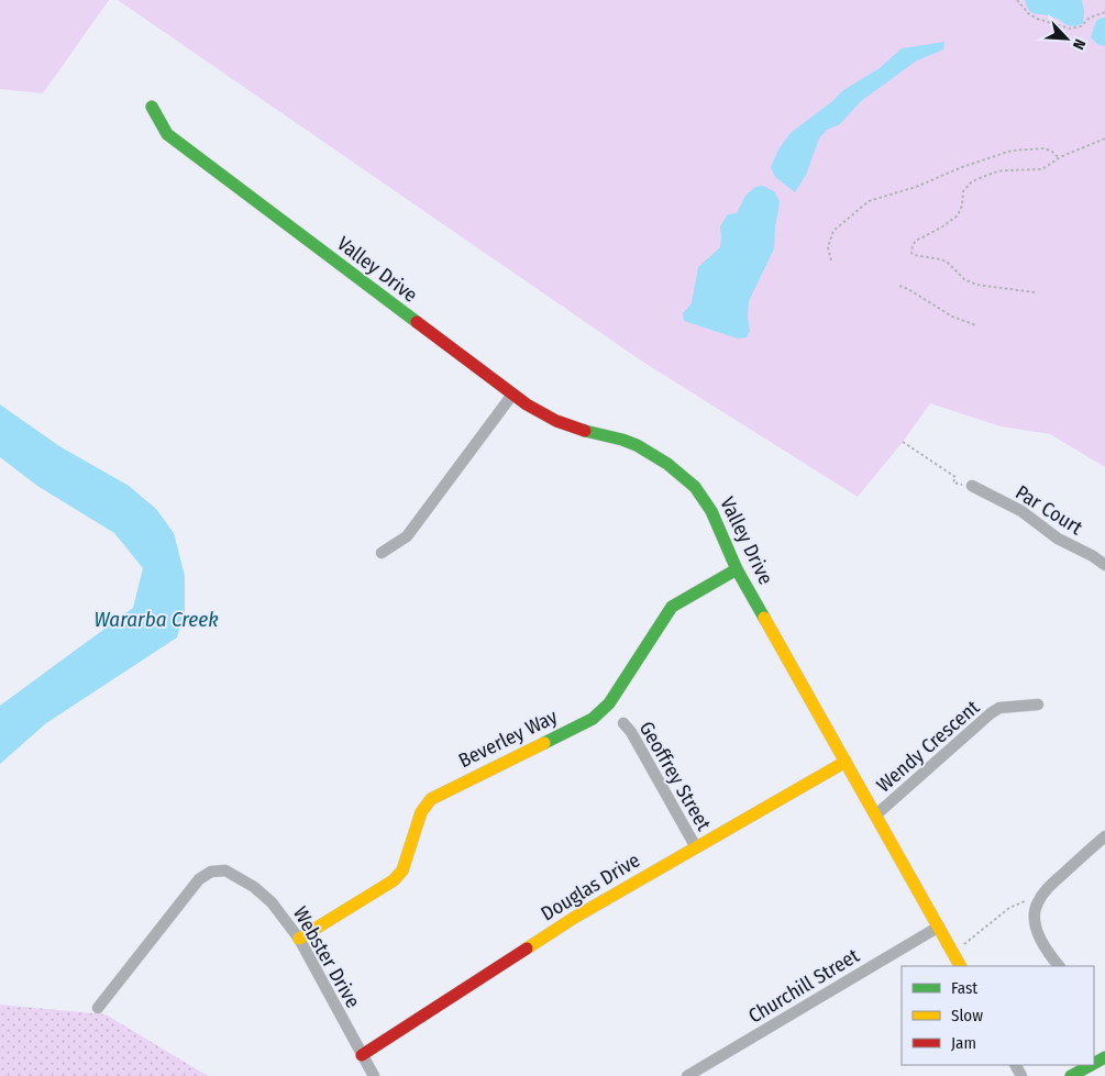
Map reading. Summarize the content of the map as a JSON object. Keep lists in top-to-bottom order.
{
  "streets": {
    "street": [
      "Valley Drive",
      "Par Court",
      "Beverley Way",
      "Wendy Crescent",
      "Geoffrey Street",
      "Douglas Drive",
      "Webster Drive",
      "Churchill Street"
    ]
  },
  "crossings": [
    ["Valley Drive", "Beverley Way"],
    ["Valley Drive", "Wendy Crescent"],
    ["Valley Drive", "Douglas Drive"],
    ["Valley Drive", "Churchill Street"],
    ["Beverley Way", "Webster Drive"],
    ["Geoffrey Street", "Douglas Drive"],
    ["Douglas Drive", "Webster Drive"]
  ],
  "water": ["Wararba Creek"],
  "legend": ["Fast", "Slow", "Jam"],
  "north": "bottom right"
}
